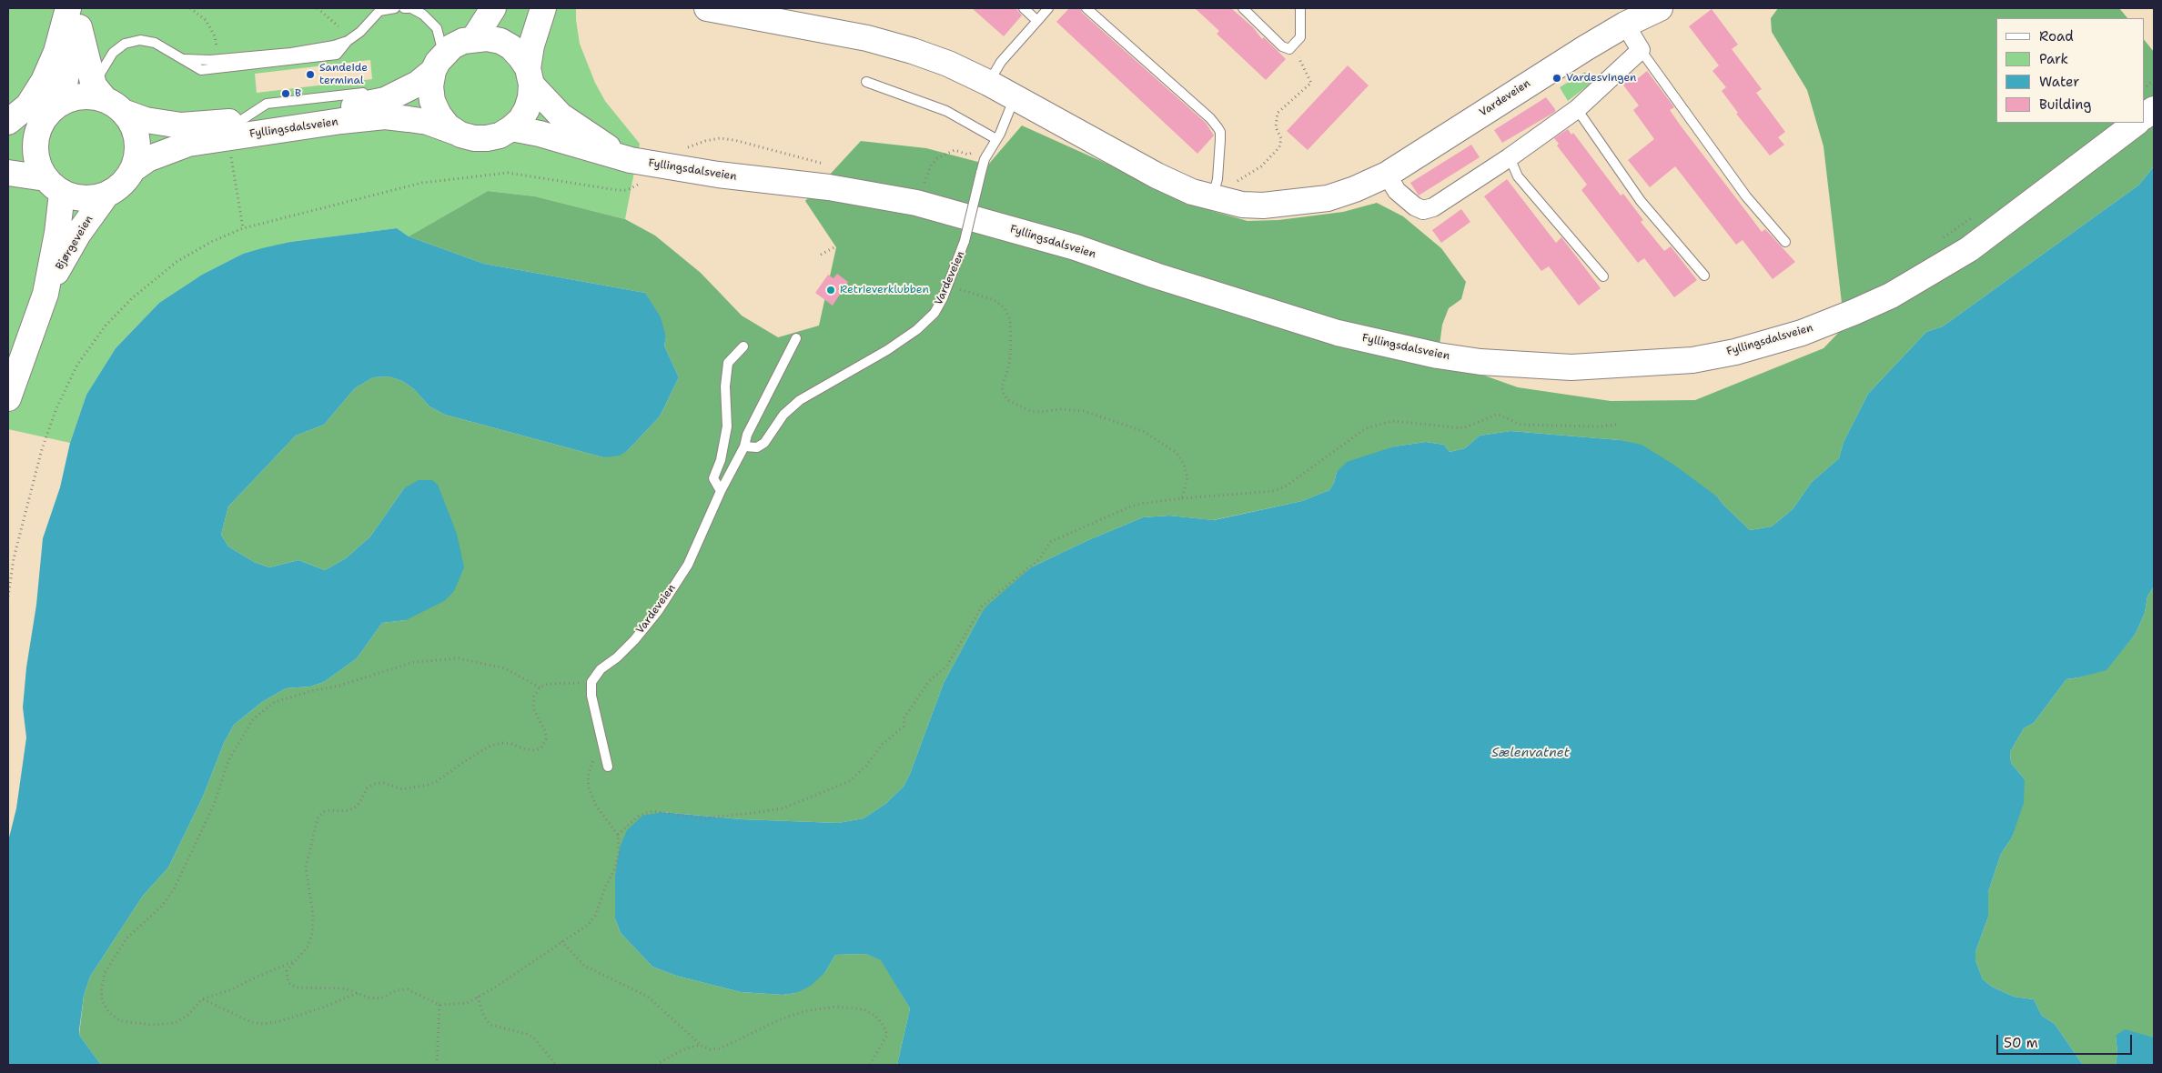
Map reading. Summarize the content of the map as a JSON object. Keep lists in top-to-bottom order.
{
  "streets": {
    "main road": ["Vardeveien", "Fyllingsdalsveien", "Bjørgeveien"]
  },
  "crossings": [
    ["Fyllingsdalsveien", "Bjørgeveien"]
  ],
  "water": ["Sælenvatnet"],
  "places": [
    "Sandeide terminal",
    "Vardesvingen",
    "B",
    "Retrieverklubben"
  ],
  "legend": [
    "Road",
    "Park",
    "Water",
    "Building"
  ],
  "scale_bar": "50 m"
}
